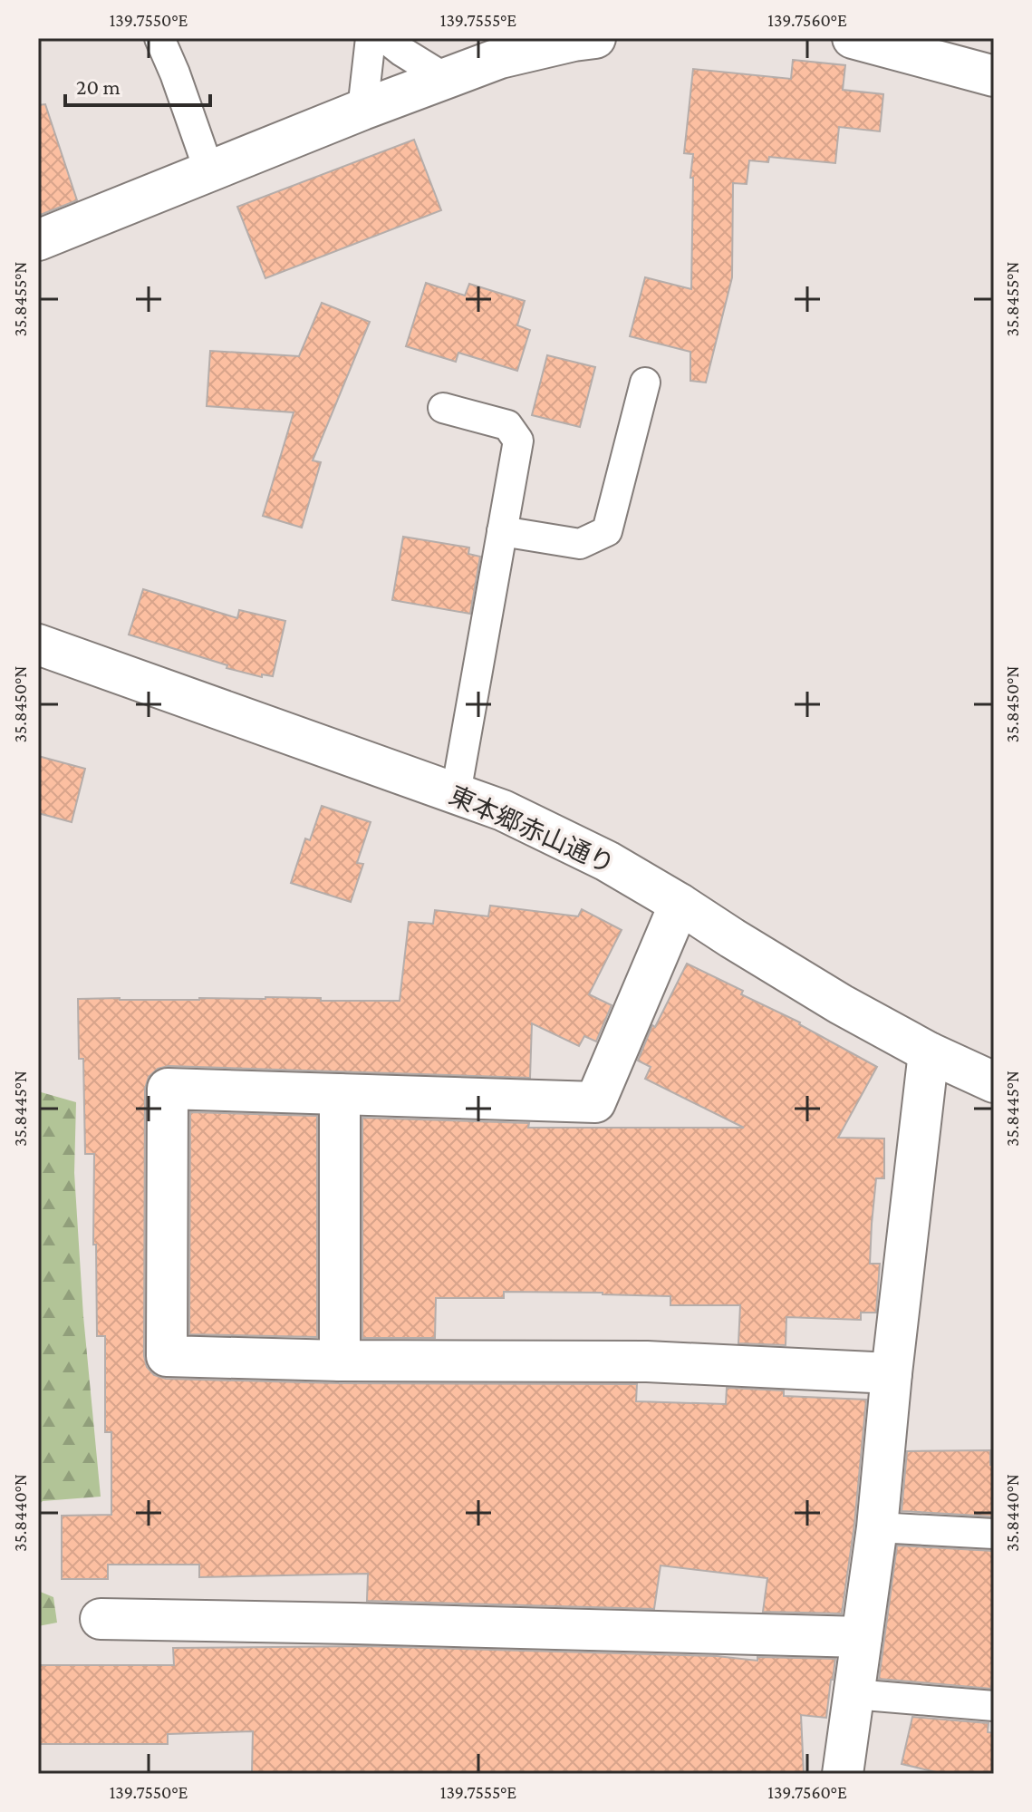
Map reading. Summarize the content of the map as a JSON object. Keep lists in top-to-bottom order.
{
  "streets": {
    "street": ["東本郷赤山通り"]
  },
  "scale_bar": "20 m",
  "coordinates": [
    "139.7550°E",
    "139.7555°E",
    "139.7560°E",
    "35.8455°N",
    "35.8450°N",
    "35.8445°N",
    "35.8440°N"
  ]
}
